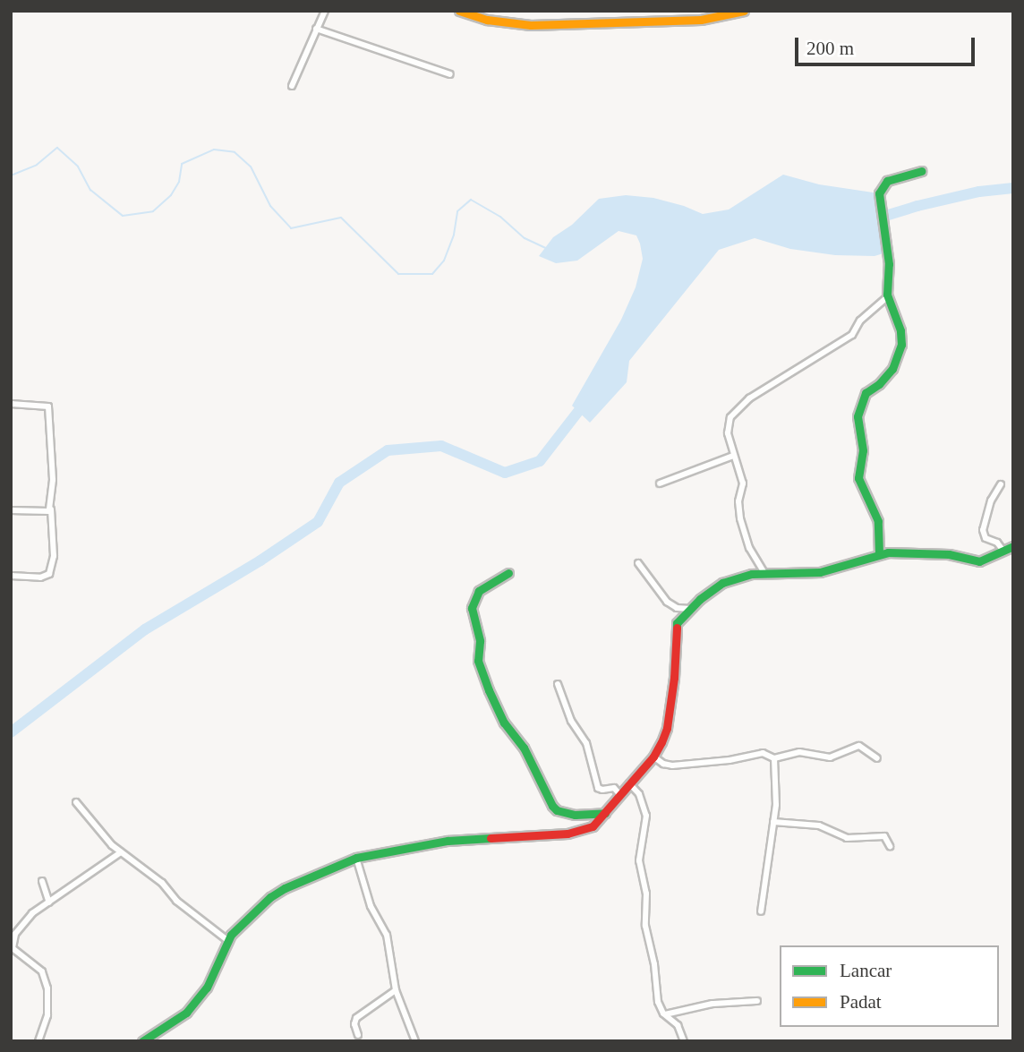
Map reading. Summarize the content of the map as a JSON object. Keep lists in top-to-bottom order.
{
  "legend": ["Lancar", "Padat"],
  "scale_bar": "200 m"
}
